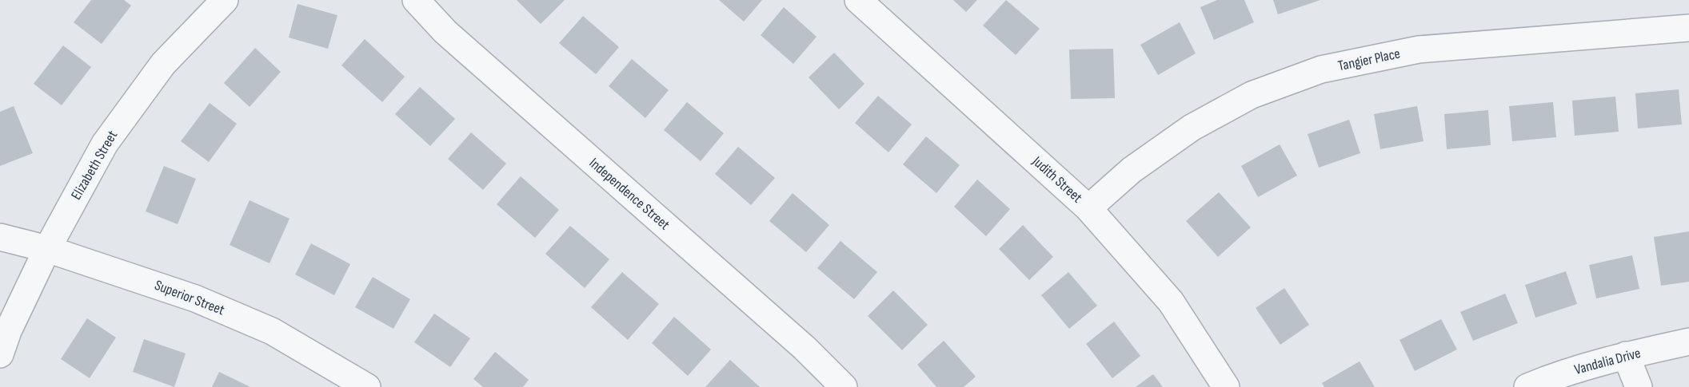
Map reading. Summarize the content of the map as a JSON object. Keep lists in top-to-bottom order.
{
  "streets": {
    "street": [
      "Tangier Place",
      "Elizabeth Street",
      "Judith Street",
      "Independence Street",
      "Superior Street",
      "Vandalia Drive"
    ]
  },
  "crossings": [
    ["Tangier Place", "Judith Street"],
    ["Elizabeth Street", "Superior Street"]
  ]
}
